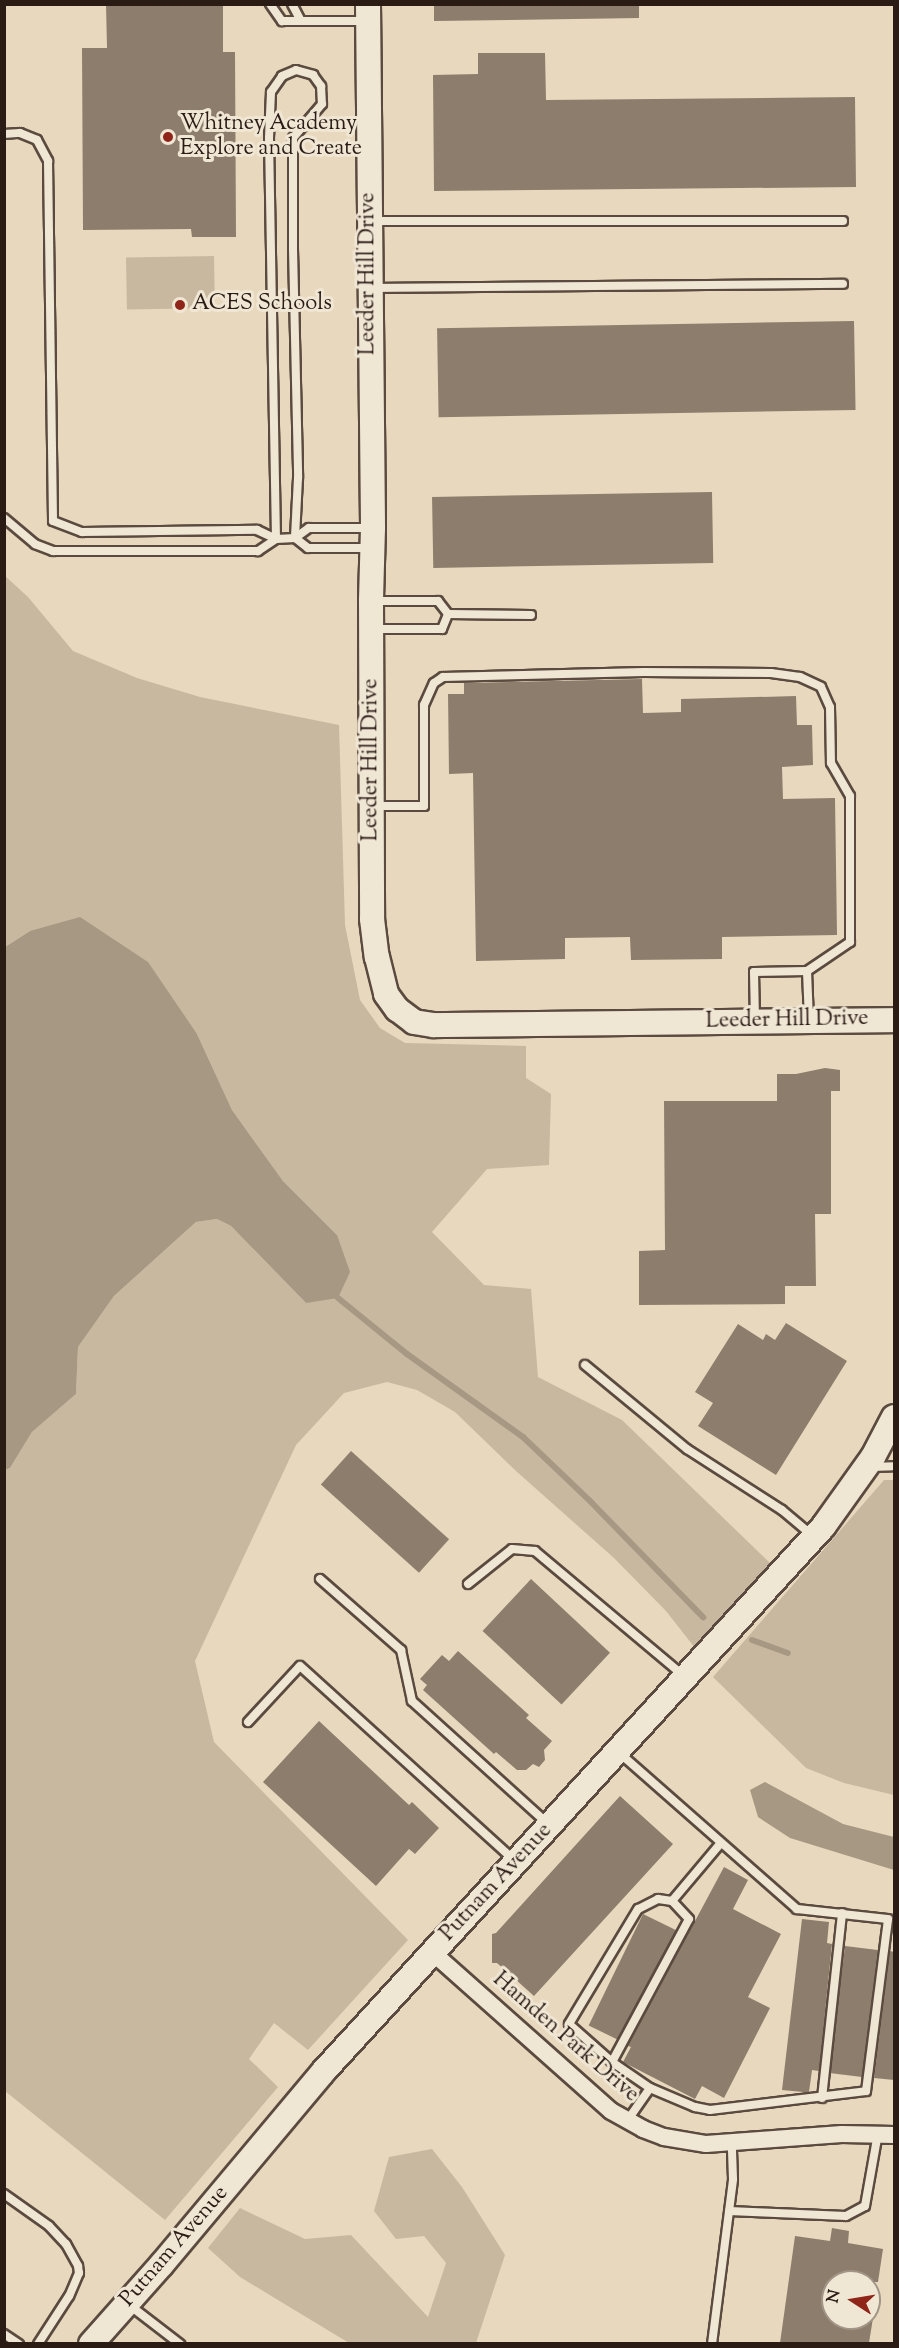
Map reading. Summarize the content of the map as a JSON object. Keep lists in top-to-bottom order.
{
  "streets": {
    "street": ["Leeder Hill Drive", "Putnam Avenue", "Hamden Park Drive"]
  },
  "crossings": [
    ["Putnam Avenue", "Hamden Park Drive"]
  ],
  "places": ["Whitney Academy Explore and Create", "ACES Schools"],
  "north": "left"
}
